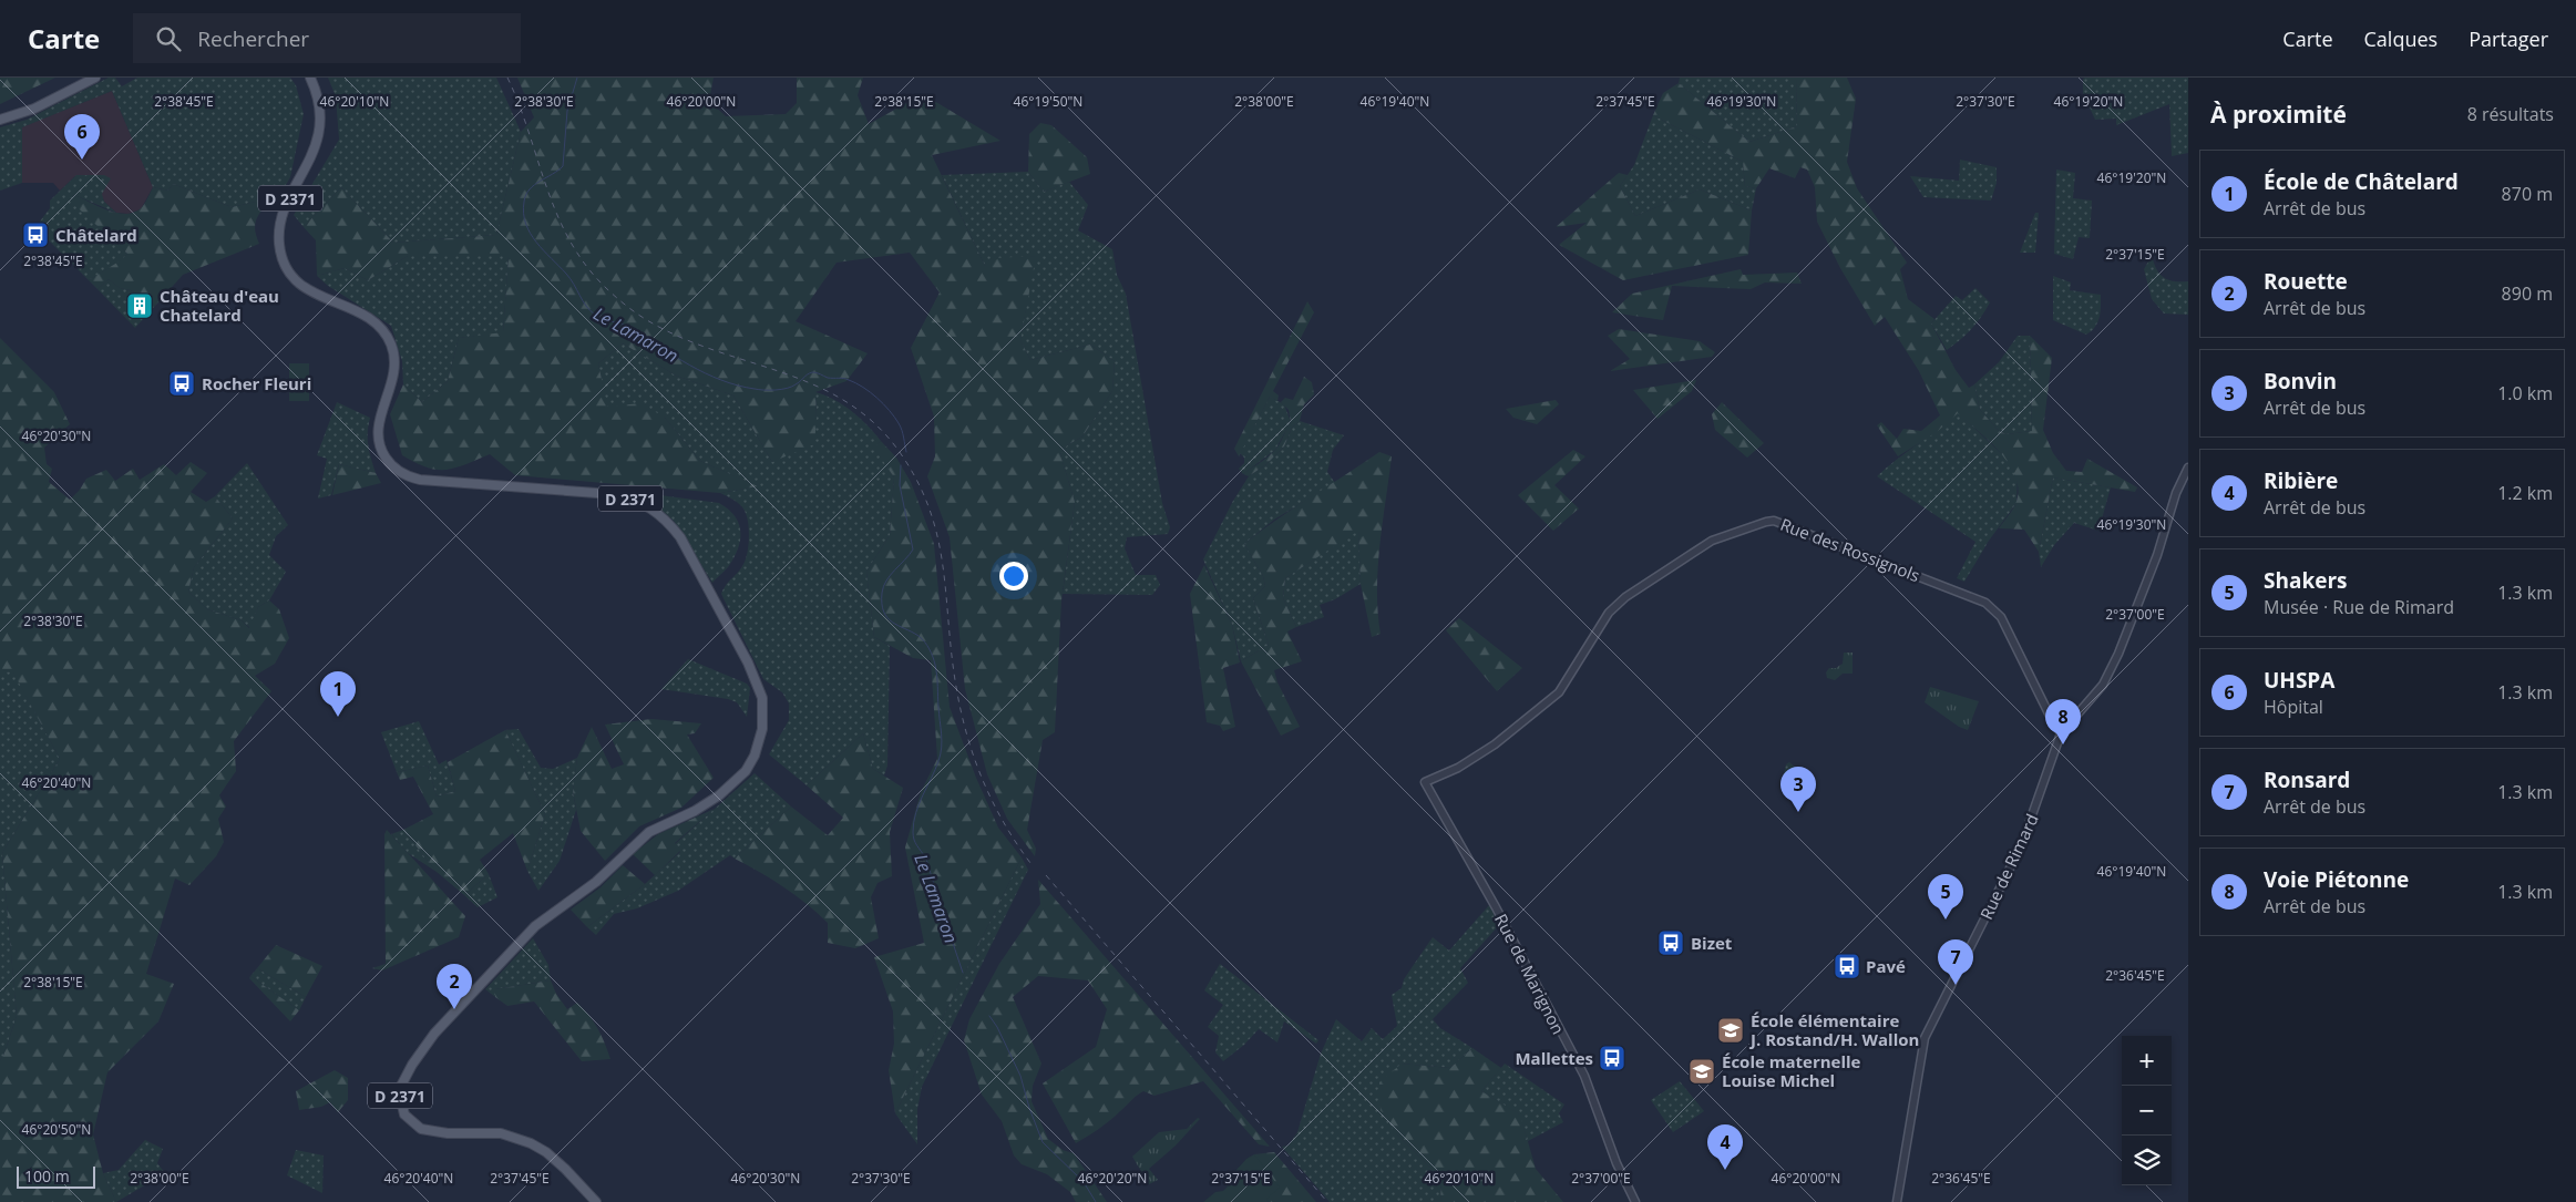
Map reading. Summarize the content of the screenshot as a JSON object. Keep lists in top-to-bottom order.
{
  "streets": {
    "main road": ["D 2371"],
    "street": ["Rue des Rossignols", "Rue de Rimard", "Rue de Marignon"]
  },
  "crossings": [
    ["Rue des Rossignols", "Rue de Rimard"],
    ["Rue des Rossignols", "Rue de Marignon"]
  ],
  "water": ["Le Lamaron"],
  "places": {
    "bus stop": [
      "Châtelard",
      "Rocher Fleuri",
      "Bizet",
      "Pavé",
      "Mallettes"
    ],
    "building": ["Château d'eau Chatelard"],
    "school or university": ["École élémentaire J. Rostand/H. Wallon", "École maternelle Louise Michel"]
  },
  "scale_bar": "100 m",
  "page": {
    "header": "Carte",
    "search": "Rechercher",
    "nav": ["Carte", "Calques", "Partager"],
    "heading": ["À proximité", "8 résultats"],
    "pins": [
      "6",
      "1",
      "8",
      "3",
      "5",
      "7",
      "2",
      "4"
    ],
    "list": [
      {
        "mark": "1",
        "name": "École de Châtelard",
        "note": "Arrêt de bus",
        "value": "870 m"
      },
      {
        "mark": "2",
        "name": "Rouette",
        "note": "Arrêt de bus",
        "value": "890 m"
      },
      {
        "mark": "3",
        "name": "Bonvin",
        "note": "Arrêt de bus",
        "value": "1.0 km"
      },
      {
        "mark": "4",
        "name": "Ribière",
        "note": "Arrêt de bus",
        "value": "1.2 km"
      },
      {
        "mark": "5",
        "name": "Shakers",
        "note": "Musée · Rue de Rimard",
        "value": "1.3 km"
      },
      {
        "mark": "6",
        "name": "UHSPA",
        "note": "Hôpital",
        "value": "1.3 km"
      },
      {
        "mark": "7",
        "name": "Ronsard",
        "note": "Arrêt de bus",
        "value": "1.3 km"
      },
      {
        "mark": "8",
        "name": "Voie Piétonne",
        "note": "Arrêt de bus",
        "value": "1.3 km"
      }
    ],
    "map_buttons": ["+", "−"],
    "scale": "100 m"
  },
  "coordinates": [
    "46°19'20\"N",
    "2°38'45\"E",
    "46°20'10\"N",
    "46°20'00\"N",
    "2°38'15\"E",
    "46°19'50\"N",
    "2°38'00\"E",
    "46°19'40\"N",
    "2°37'45\"E",
    "46°19'30\"N",
    "2°37'30\"E",
    "2°38'30\"E",
    "2°37'15\"E",
    "46°20'30\"N",
    "2°37'00\"E",
    "46°20'40\"N",
    "2°36'45\"E",
    "46°20'50\"N",
    "46°20'20\"N"
  ]
}
